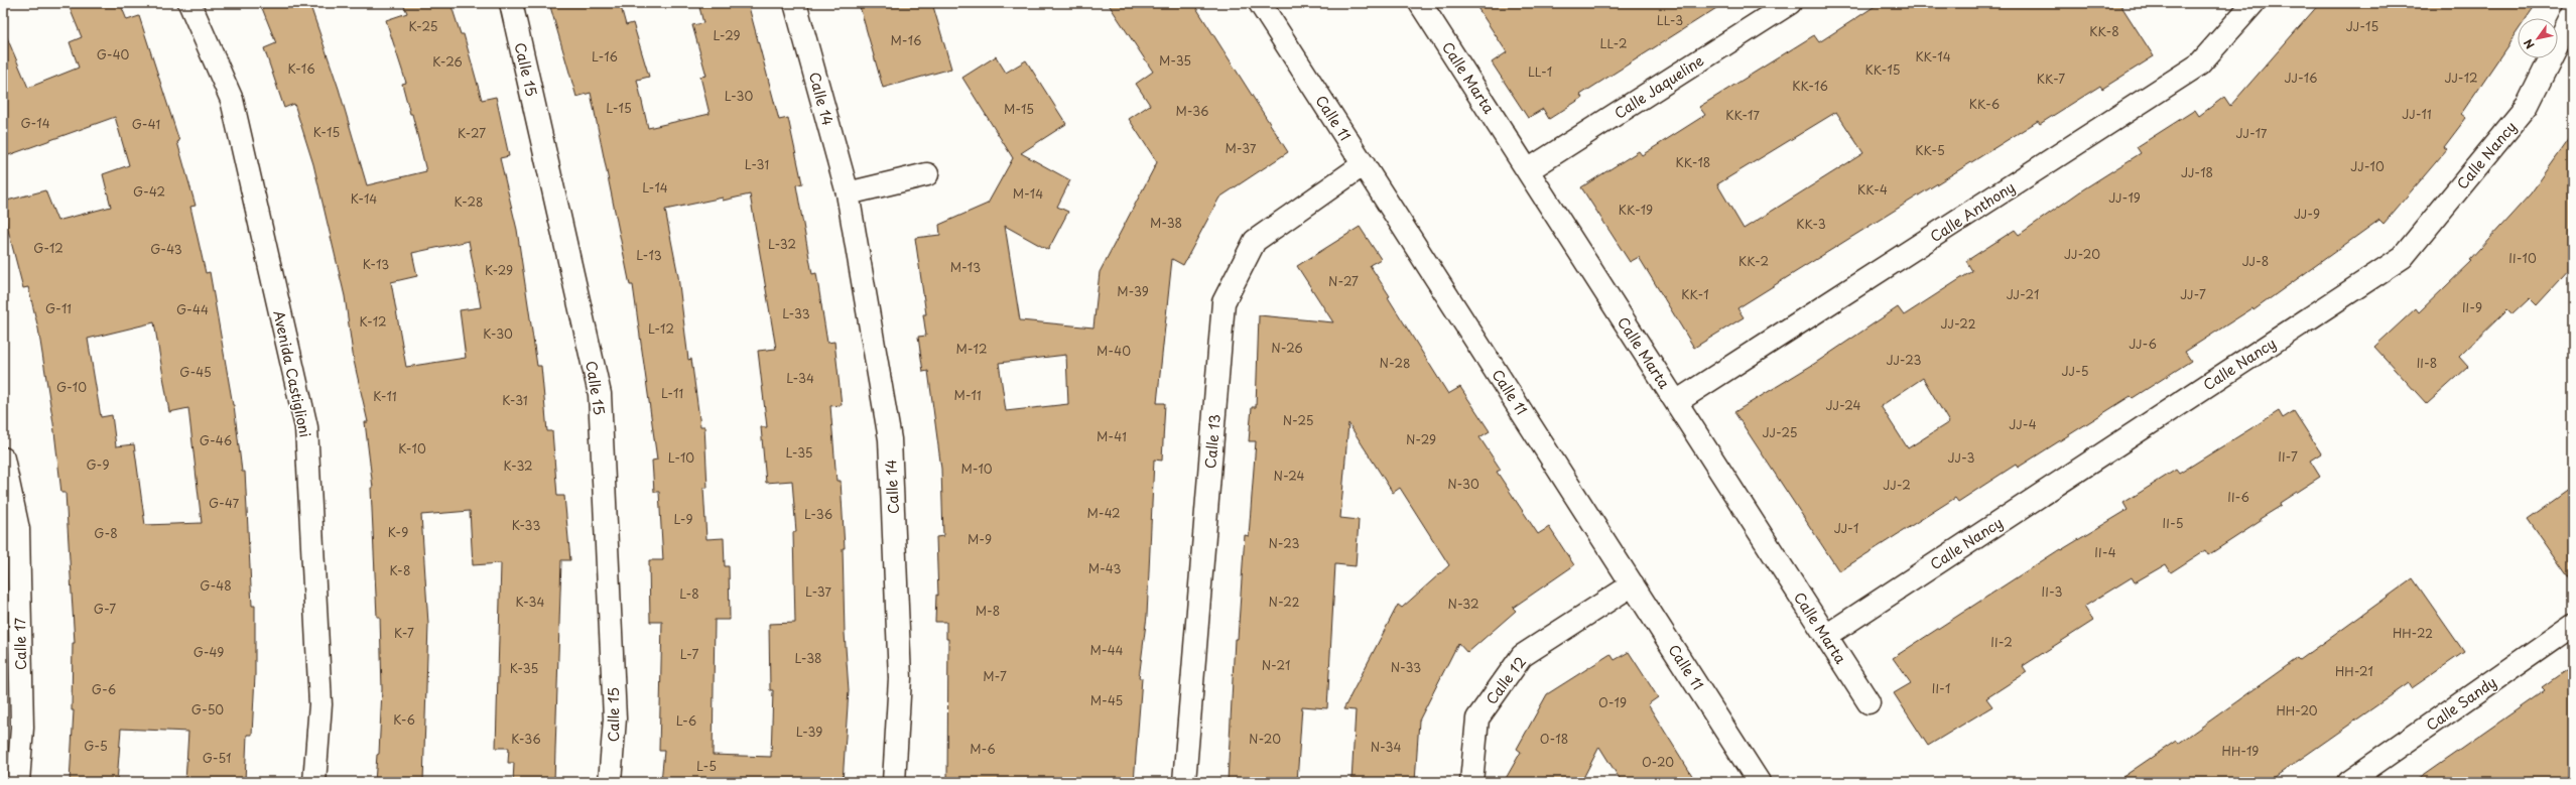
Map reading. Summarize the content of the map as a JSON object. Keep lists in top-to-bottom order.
{
  "streets": {
    "street": [
      "Calle 15",
      "Calle Marta",
      "Calle Jaqueline",
      "Calle 14",
      "Calle 11",
      "Calle Nancy",
      "Calle Anthony",
      "Avenida Castiglioni",
      "Calle 13",
      "Calle 17",
      "Calle 12",
      "Calle Sandy"
    ]
  },
  "crossings": [
    ["Calle Marta", "Calle Jaqueline"],
    ["Calle Marta", "Calle Nancy"],
    ["Calle Marta", "Calle Anthony"],
    ["Calle 11", "Calle 13"],
    ["Calle 11", "Calle 12"]
  ],
  "house_numbers": [
    "LL-3",
    "K-25",
    "JJ-15",
    "KK-8",
    "L-29",
    "M-16",
    "LL-2",
    "G-40",
    "L-16",
    "KK-14",
    "M-35",
    "K-26",
    "K-16",
    "KK-15",
    "LL-1",
    "JJ-16",
    "JJ-12",
    "KK-7",
    "KK-16",
    "L-30",
    "KK-6",
    "L-15",
    "M-15",
    "M-36",
    "JJ-11",
    "KK-17",
    "G-14",
    "G-41",
    "K-15",
    "K-27",
    "JJ-17",
    "M-37",
    "KK-5",
    "KK-18",
    "L-31",
    "JJ-10",
    "JJ-18",
    "L-14",
    "KK-4",
    "G-42",
    "M-14",
    "JJ-19",
    "K-14",
    "K-28",
    "KK-19",
    "JJ-9",
    "M-38",
    "KK-3",
    "L-32",
    "G-12",
    "G-43",
    "JJ-20",
    "L-13",
    "II-10",
    "KK-2",
    "JJ-8",
    "K-13",
    "M-13",
    "K-29",
    "N-27",
    "M-39",
    "KK-1",
    "JJ-21",
    "JJ-7",
    "II-9",
    "G-11",
    "G-44",
    "L-33",
    "K-12",
    "JJ-22",
    "L-12",
    "K-30",
    "JJ-6",
    "N-26",
    "M-12",
    "M-40",
    "JJ-23",
    "N-28",
    "II-8",
    "JJ-5",
    "G-45",
    "L-34",
    "G-10",
    "L-11",
    "M-11",
    "K-11",
    "K-31",
    "JJ-24",
    "N-25",
    "JJ-4",
    "JJ-25",
    "M-41",
    "N-29",
    "G-46",
    "K-10",
    "L-35",
    "II-7",
    "L-10",
    "JJ-3",
    "G-9",
    "K-32",
    "M-10",
    "N-24",
    "N-30",
    "JJ-2",
    "II-6",
    "G-47",
    "M-42",
    "L-36",
    "L-9",
    "II-5",
    "K-33",
    "JJ-1",
    "K-9",
    "G-8",
    "M-9",
    "N-23",
    "II-4",
    "M-43",
    "K-8",
    "G-48",
    "L-37",
    "II-3",
    "L-8",
    "K-34",
    "N-22",
    "N-32",
    "G-7",
    "M-8",
    "K-7",
    "HH-22",
    "II-2",
    "M-44",
    "G-49",
    "L-7",
    "L-38",
    "N-21",
    "N-33",
    "K-35",
    "HH-21",
    "M-7",
    "II-1",
    "G-6",
    "M-45",
    "O-19",
    "G-50",
    "HH-20",
    "K-6",
    "L-6",
    "L-39",
    "K-36",
    "N-20",
    "O-18",
    "G-5",
    "N-34",
    "M-6",
    "HH-19",
    "G-51",
    "O-20",
    "L-5"
  ],
  "north": "bottom left"
}
